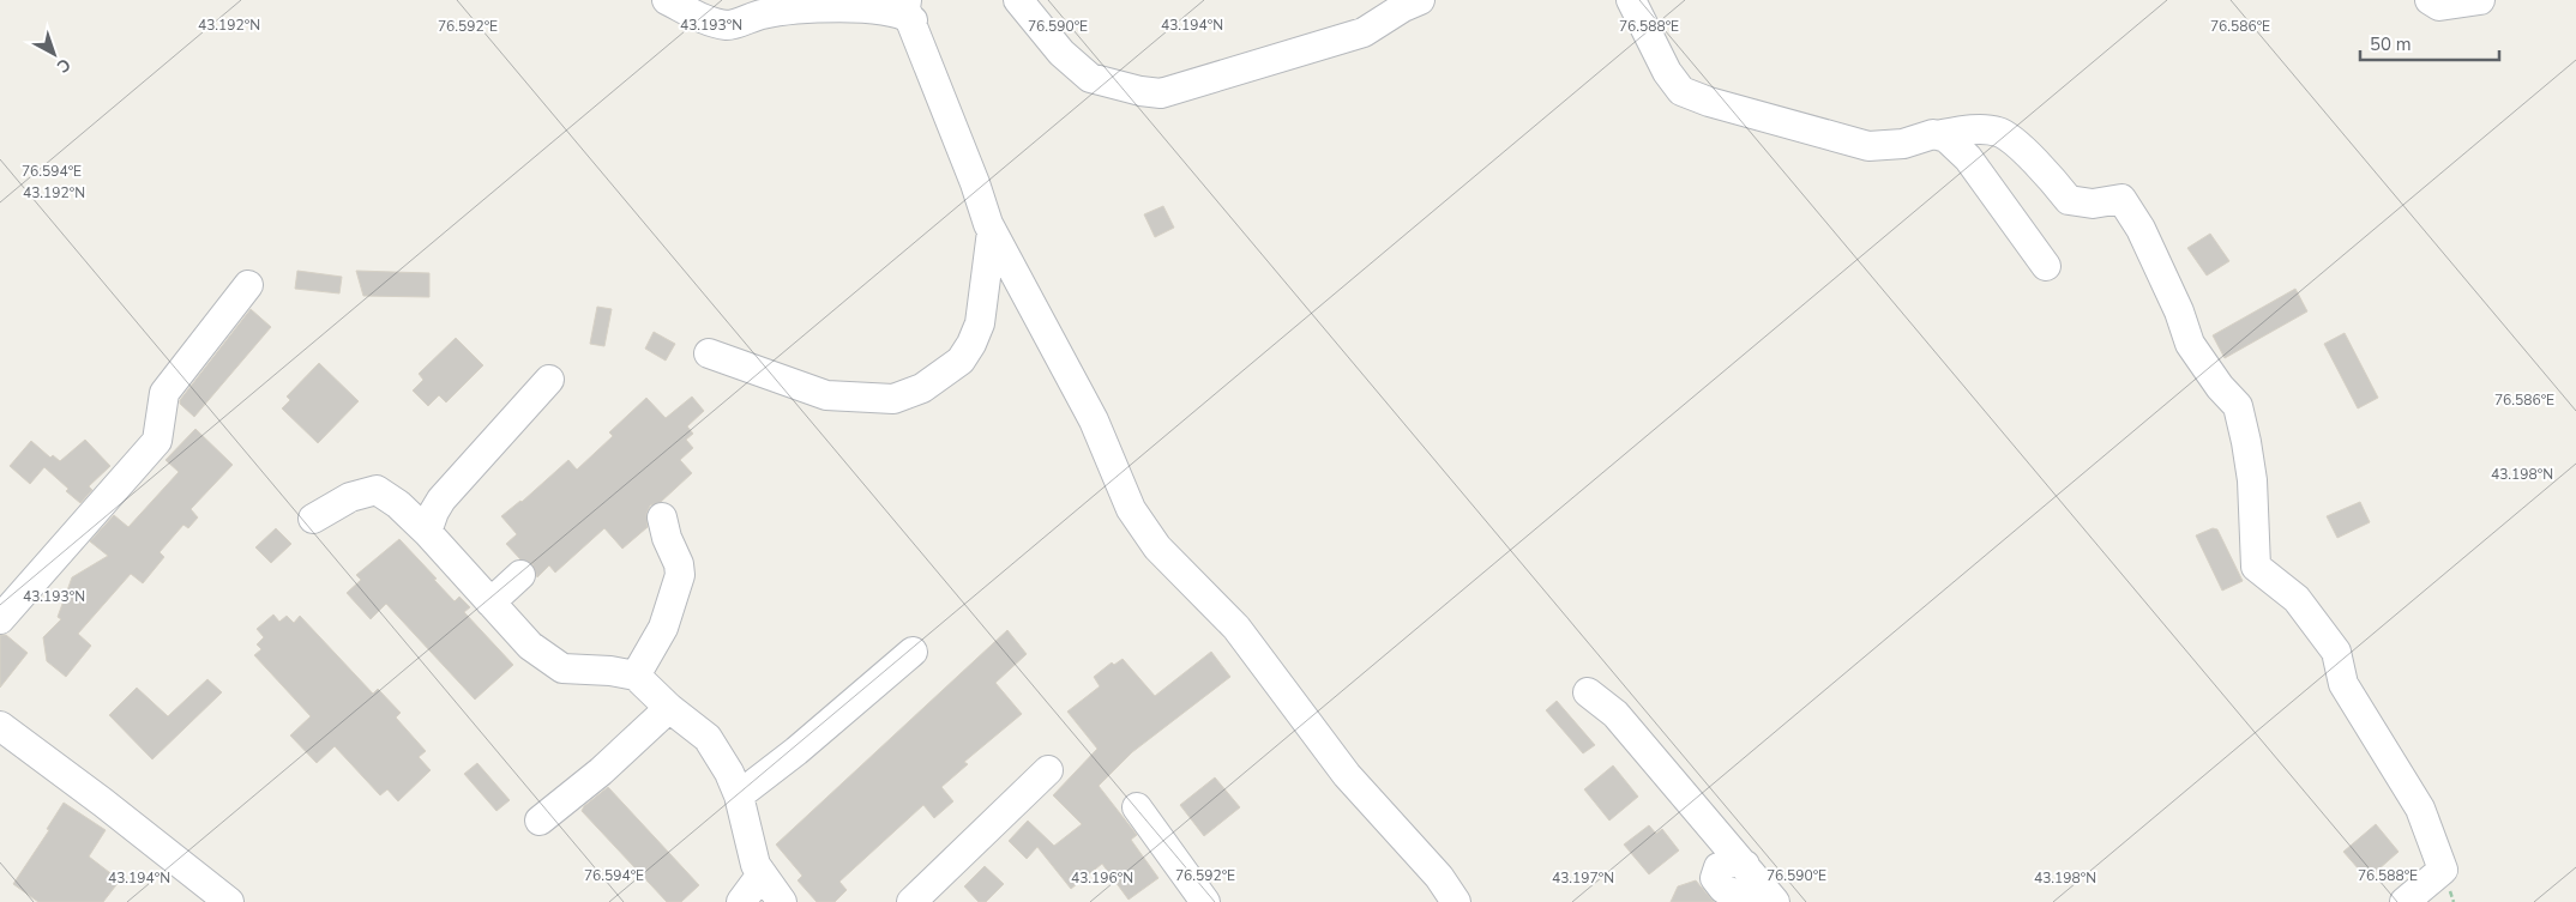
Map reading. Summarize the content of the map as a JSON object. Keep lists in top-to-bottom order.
{
  "scale_bar": "50 m",
  "north": "bottom right",
  "coordinates": [
    "43.192°N",
    "43.193°N",
    "43.194°N",
    "76.586°E",
    "76.592°E",
    "76.590°E",
    "76.588°E",
    "76.594°E",
    "43.198°N",
    "43.196°N",
    "43.197°N"
  ]
}
